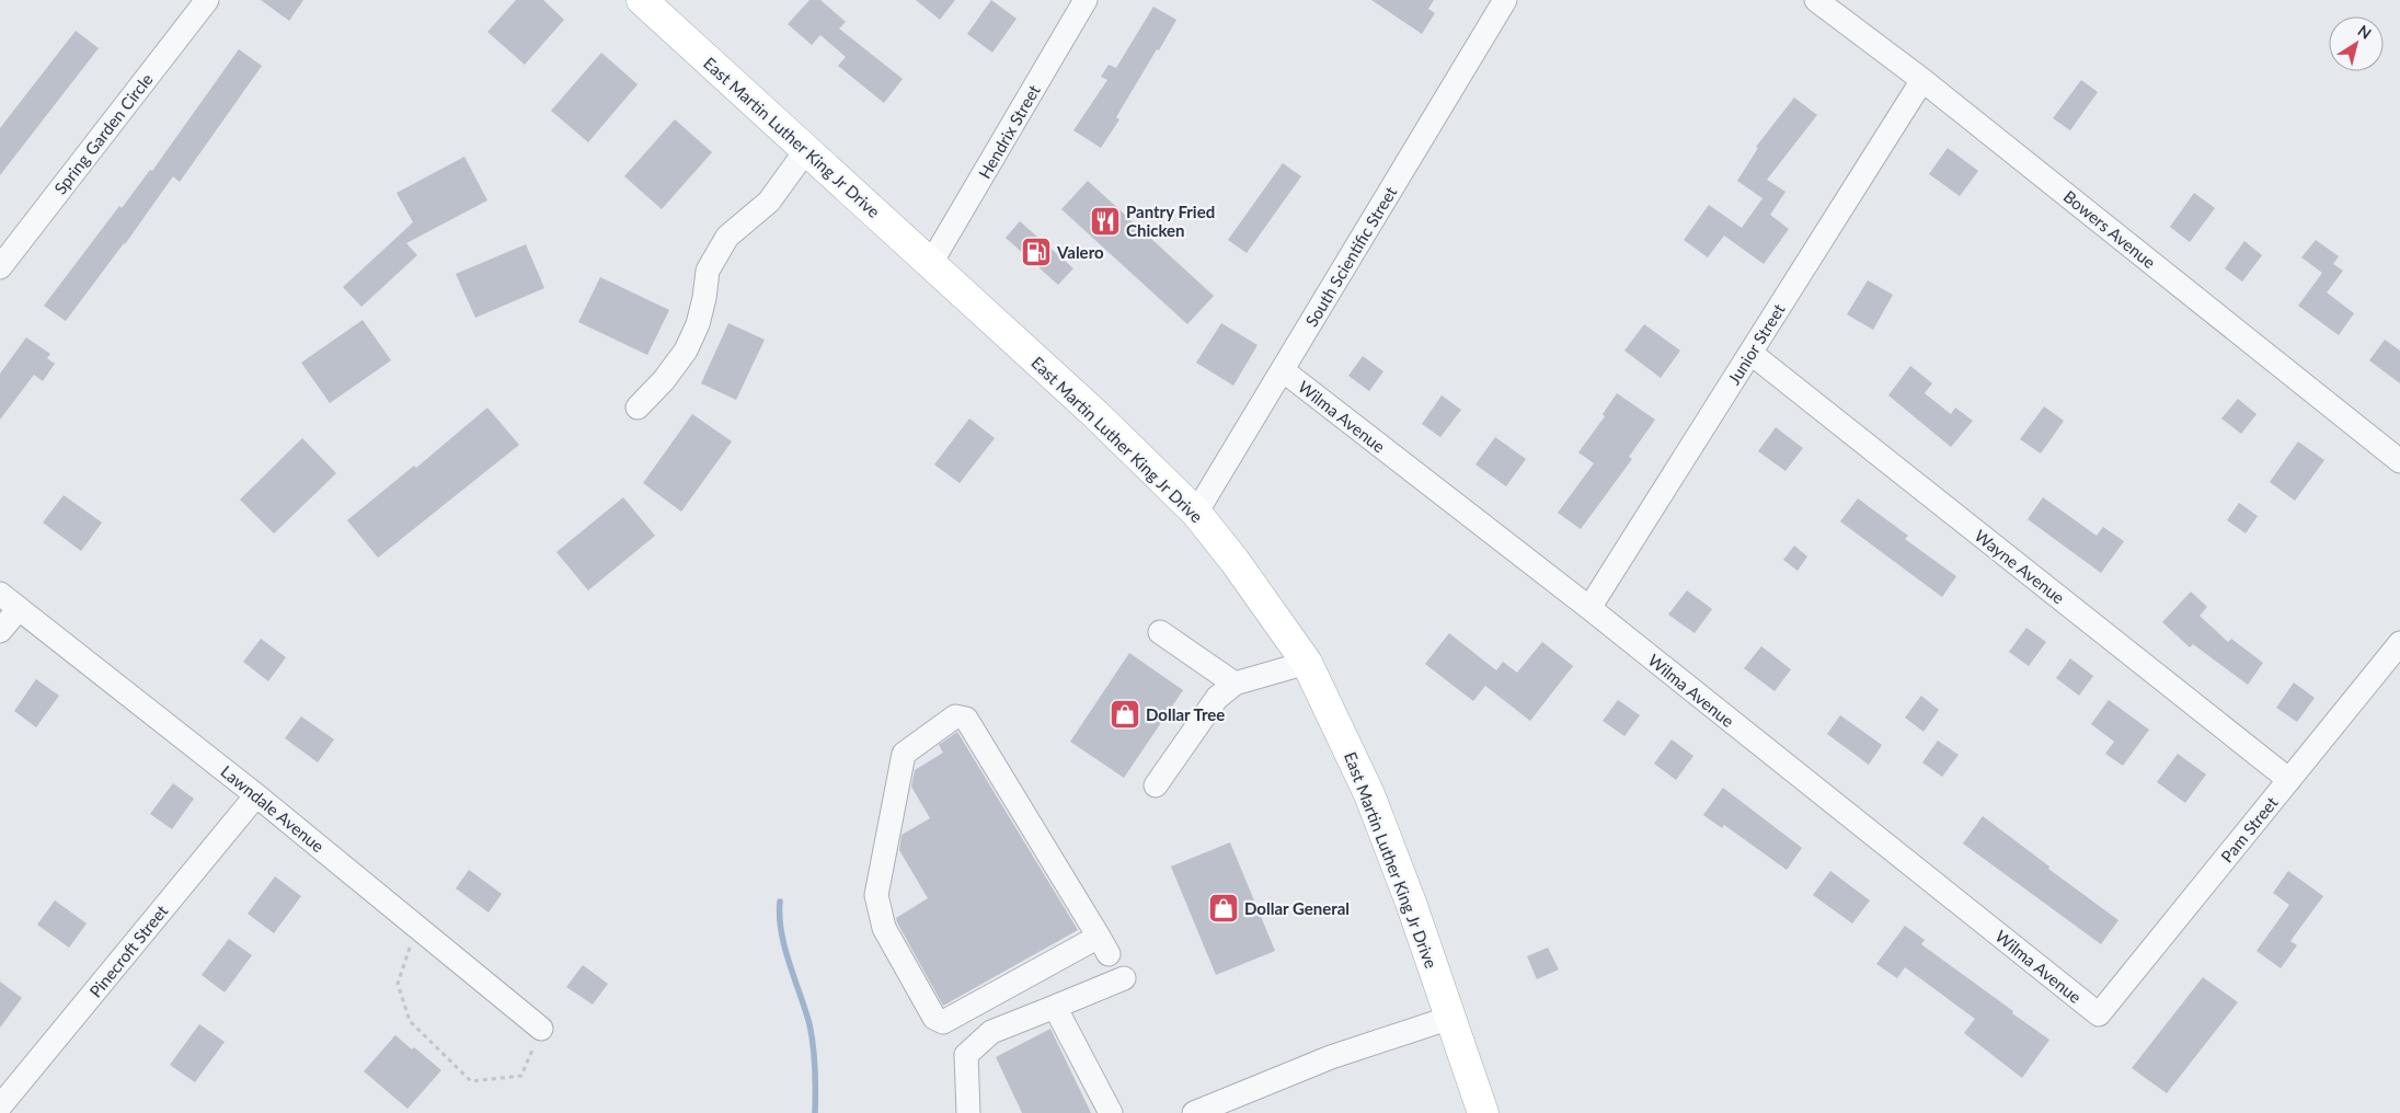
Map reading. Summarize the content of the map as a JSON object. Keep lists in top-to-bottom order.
{
  "streets": {
    "main road": ["East Martin Luther King Jr Drive"],
    "street": [
      "Hendrix Street",
      "Spring Garden Circle",
      "Bowers Avenue",
      "South Scientific Street",
      "Junior Street",
      "Wilma Avenue",
      "Wayne Avenue",
      "Lawndale Avenue",
      "Pam Street",
      "Pinecroft Street"
    ]
  },
  "crossings": [
    ["Hendrix Street", "East Martin Luther King Jr Drive"],
    ["East Martin Luther King Jr Drive", "South Scientific Street"],
    ["Bowers Avenue", "Junior Street"],
    ["South Scientific Street", "Wilma Avenue"],
    ["Junior Street", "Wilma Avenue"],
    ["Junior Street", "Wayne Avenue"],
    ["Wilma Avenue", "Pam Street"],
    ["Wayne Avenue", "Pam Street"],
    ["Lawndale Avenue", "Pinecroft Street"]
  ],
  "places": {
    "restaurant": ["Pantry Fried Chicken"],
    "fuel station": ["Valero"],
    "shop": ["Dollar Tree", "Dollar General"]
  },
  "north": "top right"
}
